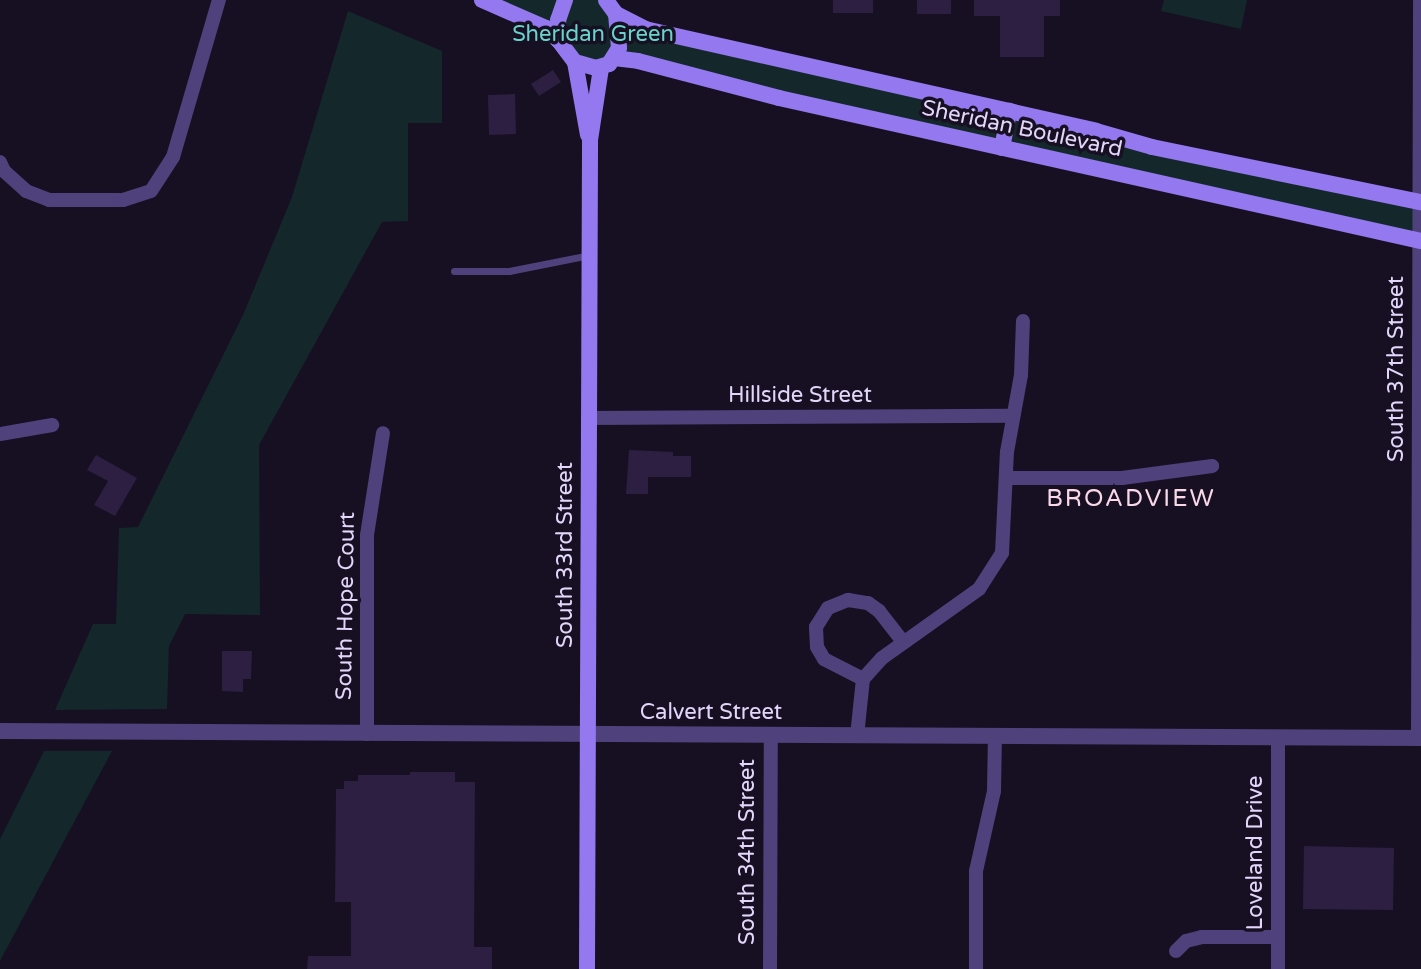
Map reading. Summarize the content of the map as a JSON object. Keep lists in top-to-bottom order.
{
  "streets": {
    "main road": ["Sheridan Boulevard", "South 33rd Street"],
    "street": [
      "South 37th Street",
      "Hillside Street",
      "South Hope Court",
      "Calvert Street",
      "South 34th Street",
      "Loveland Drive"
    ]
  },
  "crossings": [
    ["Sheridan Boulevard", "South 37th Street"],
    ["Sheridan Boulevard", "South 33rd Street"],
    ["South 37th Street", "Calvert Street"],
    ["Hillside Street", "South 33rd Street"],
    ["South 33rd Street", "Calvert Street"],
    ["South Hope Court", "Calvert Street"],
    ["Calvert Street", "South 34th Street"],
    ["Calvert Street", "Loveland Drive"]
  ],
  "districts": ["BROADVIEW"],
  "parks": ["Sheridan Green"]
}
